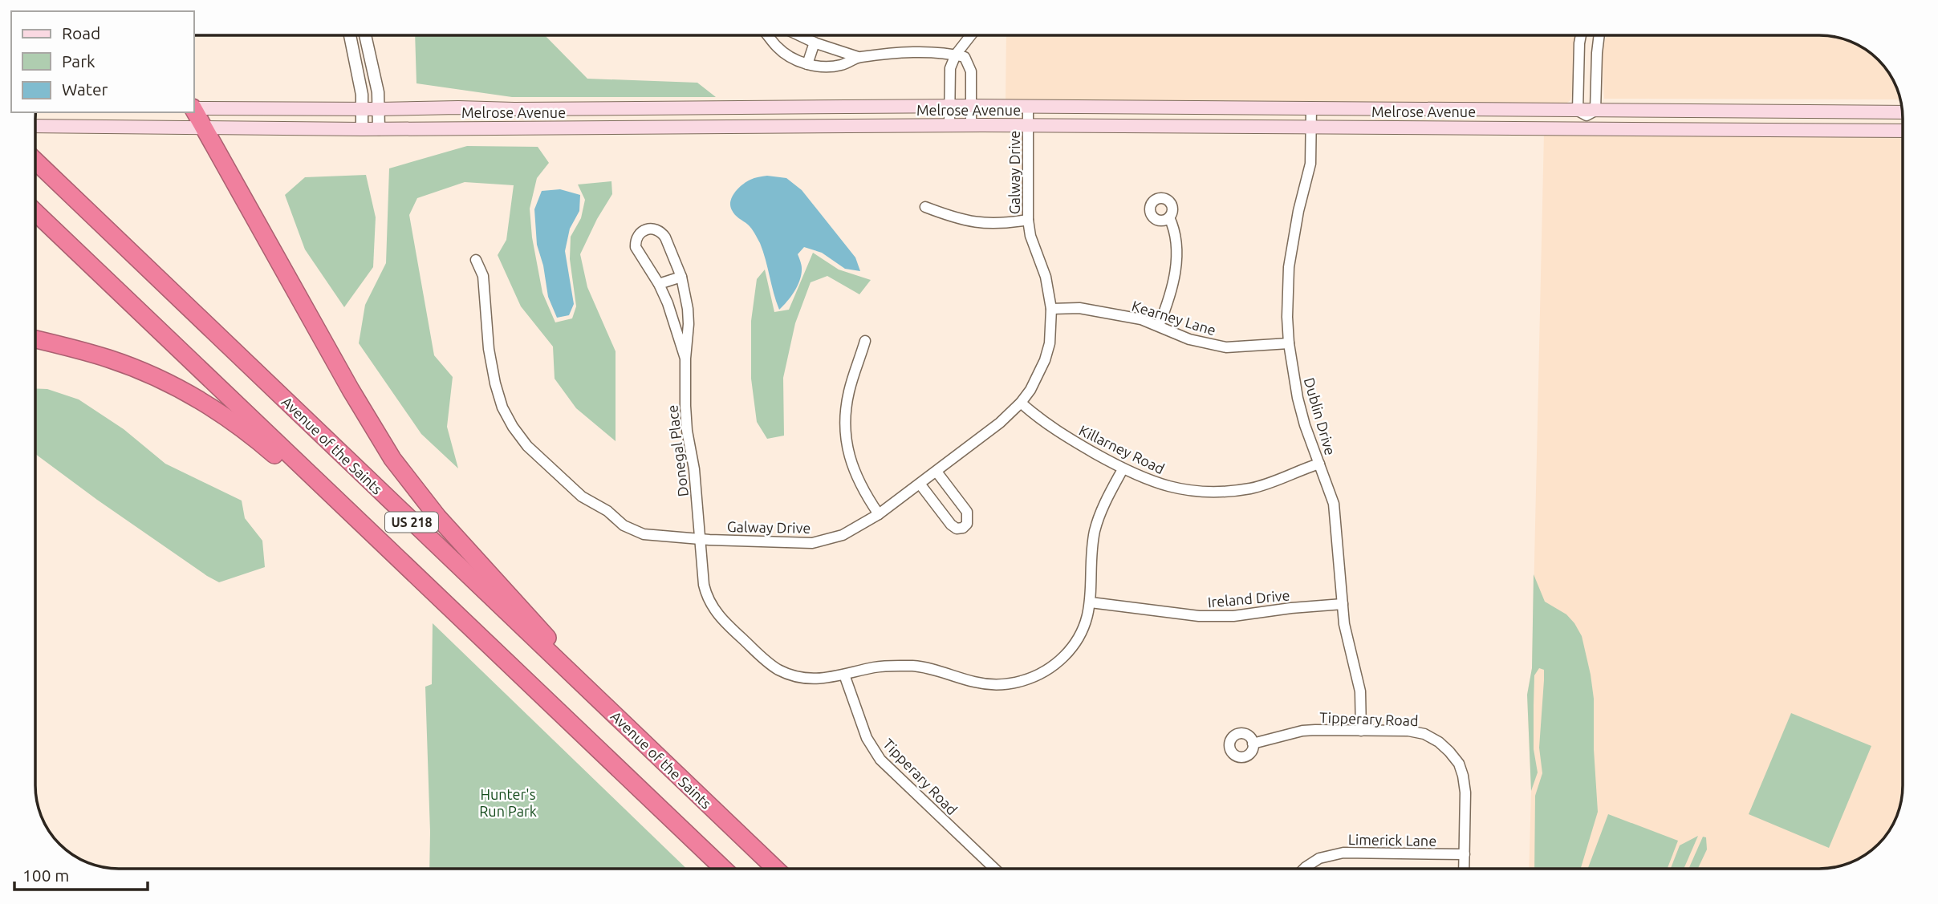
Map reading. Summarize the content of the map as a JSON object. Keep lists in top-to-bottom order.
{
  "streets": {
    "highway": ["Avenue of the Saints", "US 218"],
    "main road": ["Melrose Avenue"],
    "street": [
      "Galway Drive",
      "Kearney Lane",
      "Dublin Drive",
      "Killarney Road",
      "Donegal Place",
      "Ireland Drive",
      "Tipperary Road",
      "Limerick Lane"
    ]
  },
  "crossings": [
    ["Melrose Avenue", "Galway Drive"],
    ["Melrose Avenue", "Dublin Drive"],
    ["Galway Drive", "Kearney Lane"],
    ["Galway Drive", "Killarney Road"],
    ["Galway Drive", "Donegal Place"],
    ["Kearney Lane", "Dublin Drive"],
    ["Dublin Drive", "Killarney Road"],
    ["Dublin Drive", "Ireland Drive"],
    ["Dublin Drive", "Tipperary Road"],
    ["Killarney Road", "Donegal Place"],
    ["Donegal Place", "Ireland Drive"],
    ["Donegal Place", "Tipperary Road"],
    ["Tipperary Road", "Limerick Lane"]
  ],
  "parks": ["Hunter's Run Park"],
  "legend": ["Road", "Park", "Water"],
  "scale_bar": "100 m"
}
